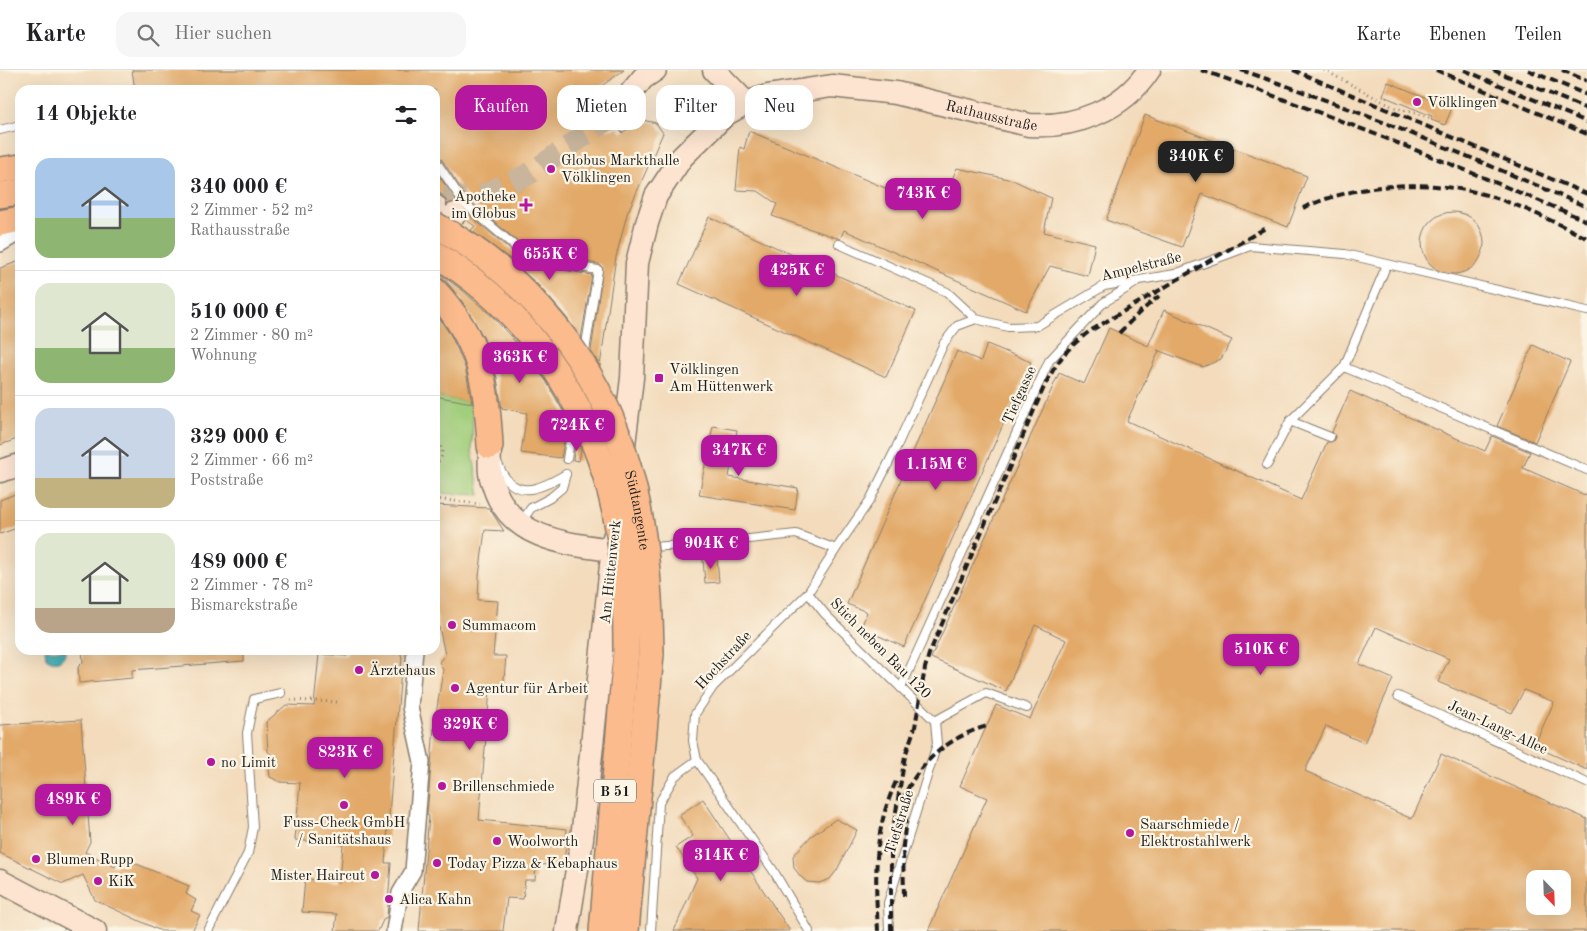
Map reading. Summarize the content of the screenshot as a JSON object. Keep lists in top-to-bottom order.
{
  "streets": {
    "main road": [
      "Rathausstraße",
      "Südtangente",
      "Am Hüttenwerk",
      "B 51"
    ],
    "lane": [
      "Ampelstraße",
      "Tiefgasse",
      "Stich neben Bau 120",
      "Hochstraße",
      "Jean-Lang-Allee",
      "Tiefstraße"
    ]
  },
  "crossings": [
    ["Ampelstraße", "Tiefgasse"],
    ["Tiefgasse", "Stich neben Bau 120"],
    ["Stich neben Bau 120", "Hochstraße"],
    ["Stich neben Bau 120", "Tiefstraße"]
  ],
  "places": {
    "other": [
      "Völklingen",
      "Globus Markthalle Völklingen",
      "Summacom",
      "Ärztehaus",
      "Agentur für Arbeit",
      "no Limit",
      "Brillenschmiede",
      "Fuss-Check GmbH / Sanitätshaus",
      "Saarschmiede / Elektrostahlwerk",
      "Woolworth",
      "Blumen Rupp",
      "Today Pizza & Kebaphaus",
      "Mister Haircut",
      "KiK",
      "Alica Kahn"
    ],
    "health": ["Apotheke im Globus"],
    "transit": ["Völklingen Am Hüttenwerk"]
  },
  "north": "bottom right",
  "page": {
    "header": "Karte",
    "search": "Hier suchen",
    "nav": ["Karte", "Ebenen", "Teilen"],
    "chip": [
      "Kaufen",
      "Mieten",
      "Filter",
      "Neu"
    ],
    "heading": "14 Objekte",
    "price": [
      "340K €",
      "743K €",
      "655K €",
      "425K €",
      "363K €",
      "724K €",
      "347K €",
      "1.15M €",
      "904K €",
      "510K €",
      "329K €",
      "823K €",
      "489K €",
      "314K €"
    ],
    "list": [
      {
        "name": "340 000 €",
        "note": "2 Zimmer · 52 m² · Rathausstraße"
      },
      {
        "name": "510 000 €",
        "note": "2 Zimmer · 80 m² · Wohnung"
      },
      {
        "name": "329 000 €",
        "note": "2 Zimmer · 66 m² · Poststraße"
      },
      {
        "name": "489 000 €",
        "note": "2 Zimmer · 78 m² · Bismarckstraße"
      }
    ]
  }
}
